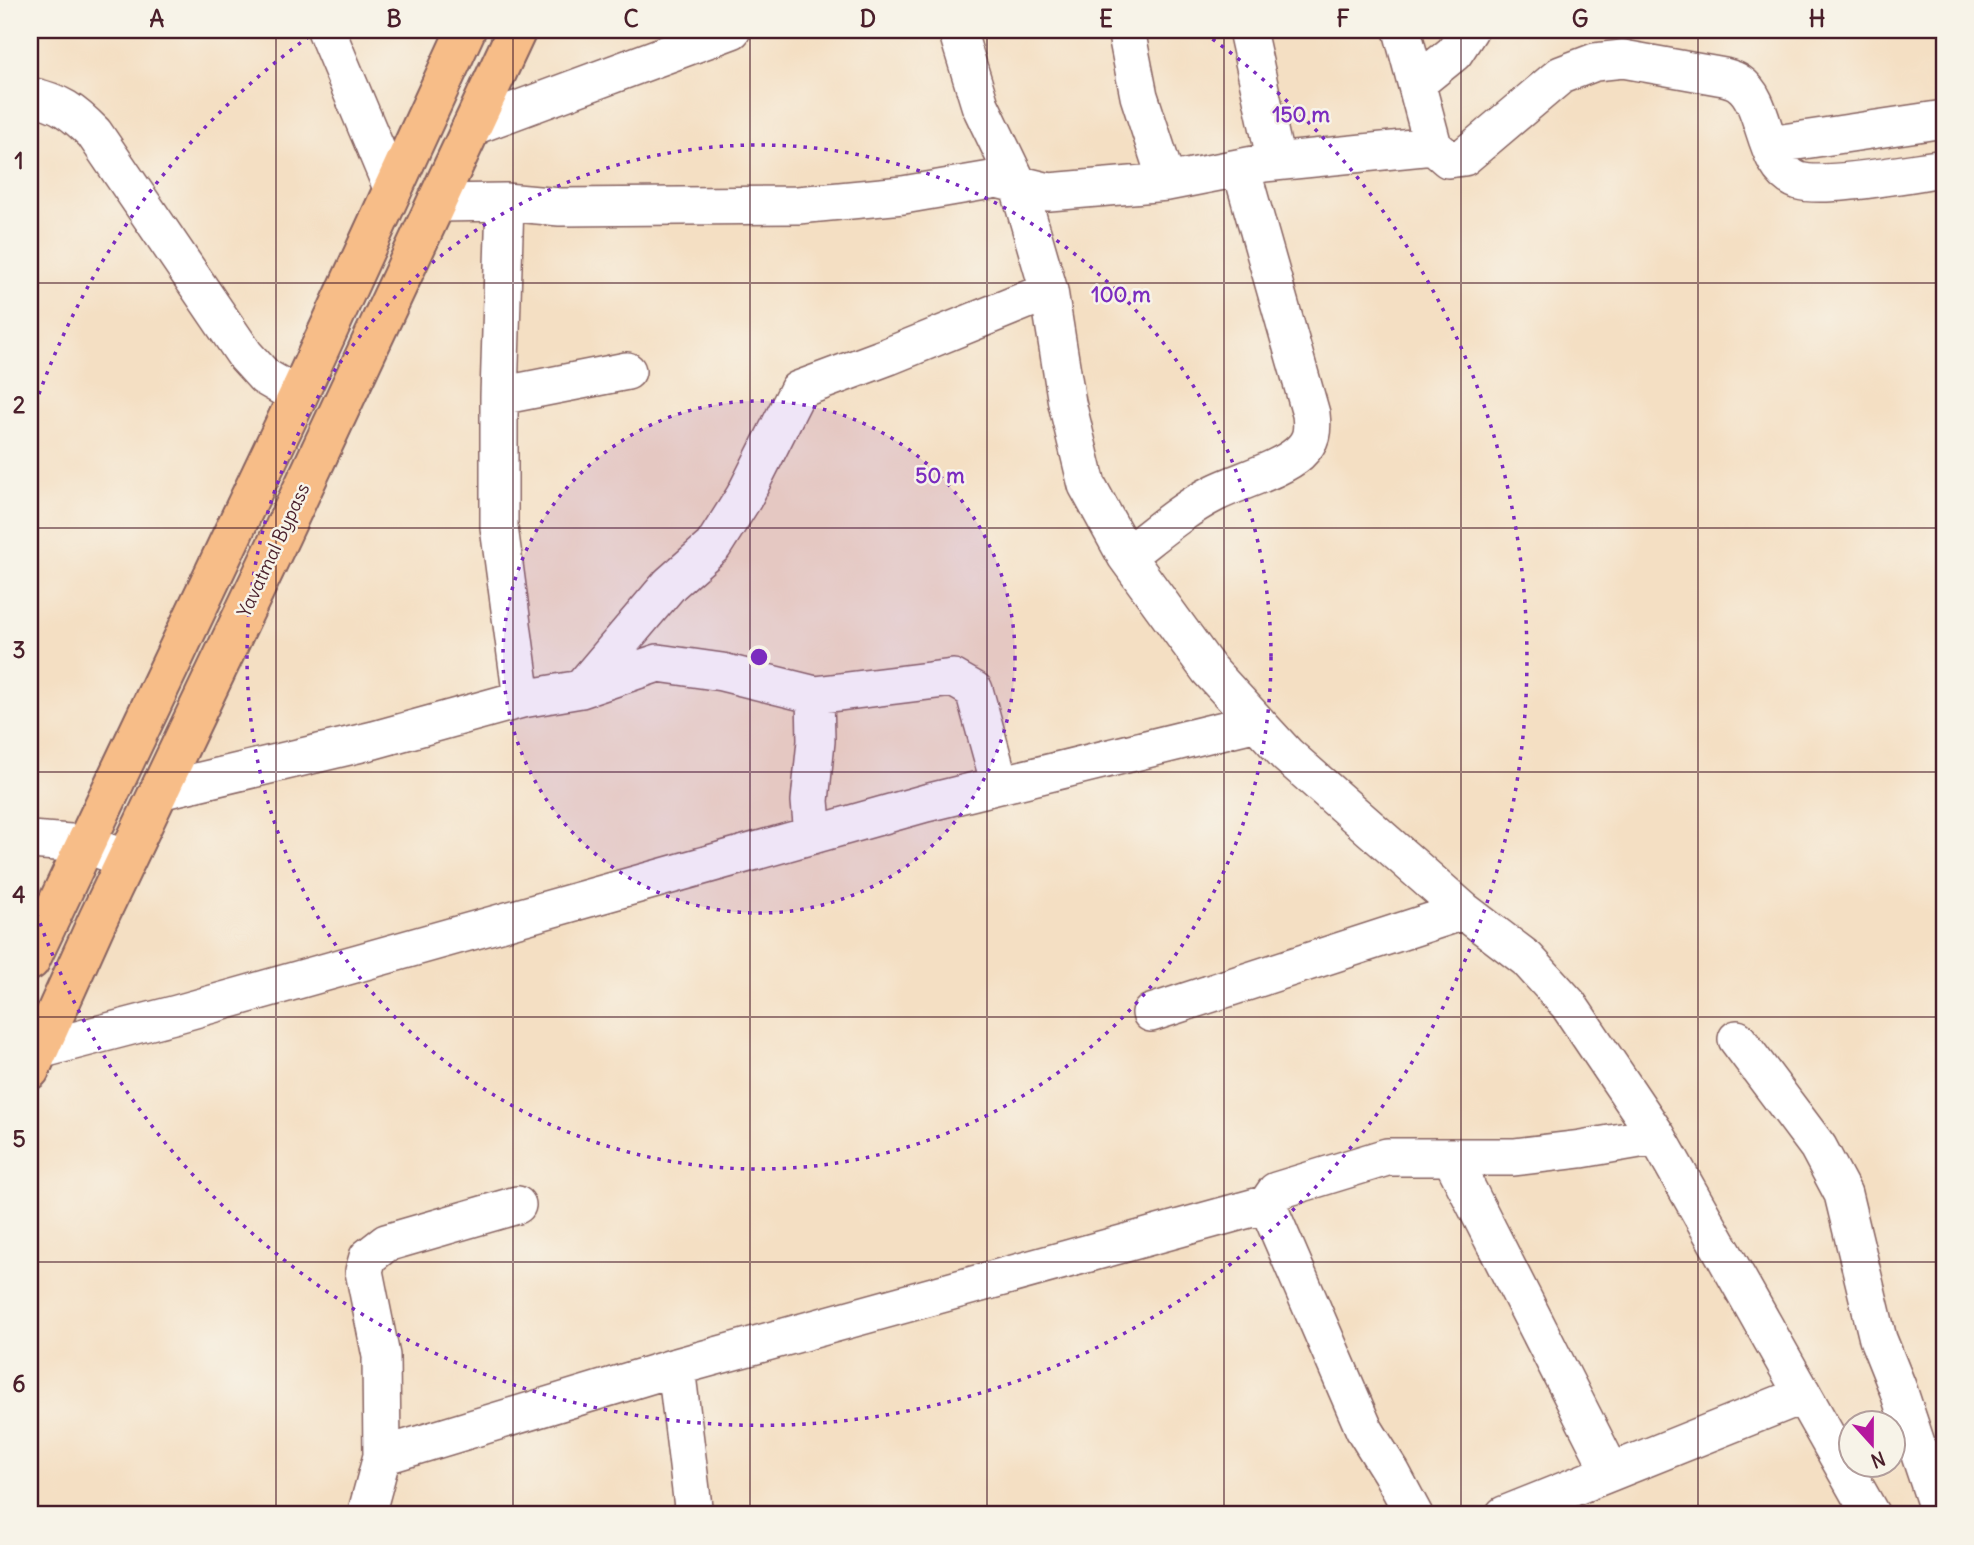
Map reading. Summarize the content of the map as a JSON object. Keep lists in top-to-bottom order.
{
  "streets": {
    "main road": ["Yavatmal Bypass"]
  },
  "north": "bottom",
  "grid": {
    "columns": [
      "A",
      "B",
      "C",
      "D",
      "E",
      "F",
      "G",
      "H"
    ],
    "rows": [
      "1",
      "2",
      "3",
      "4",
      "5",
      "6"
    ]
  },
  "rings": ["150 m", "100 m", "50 m"]
}
